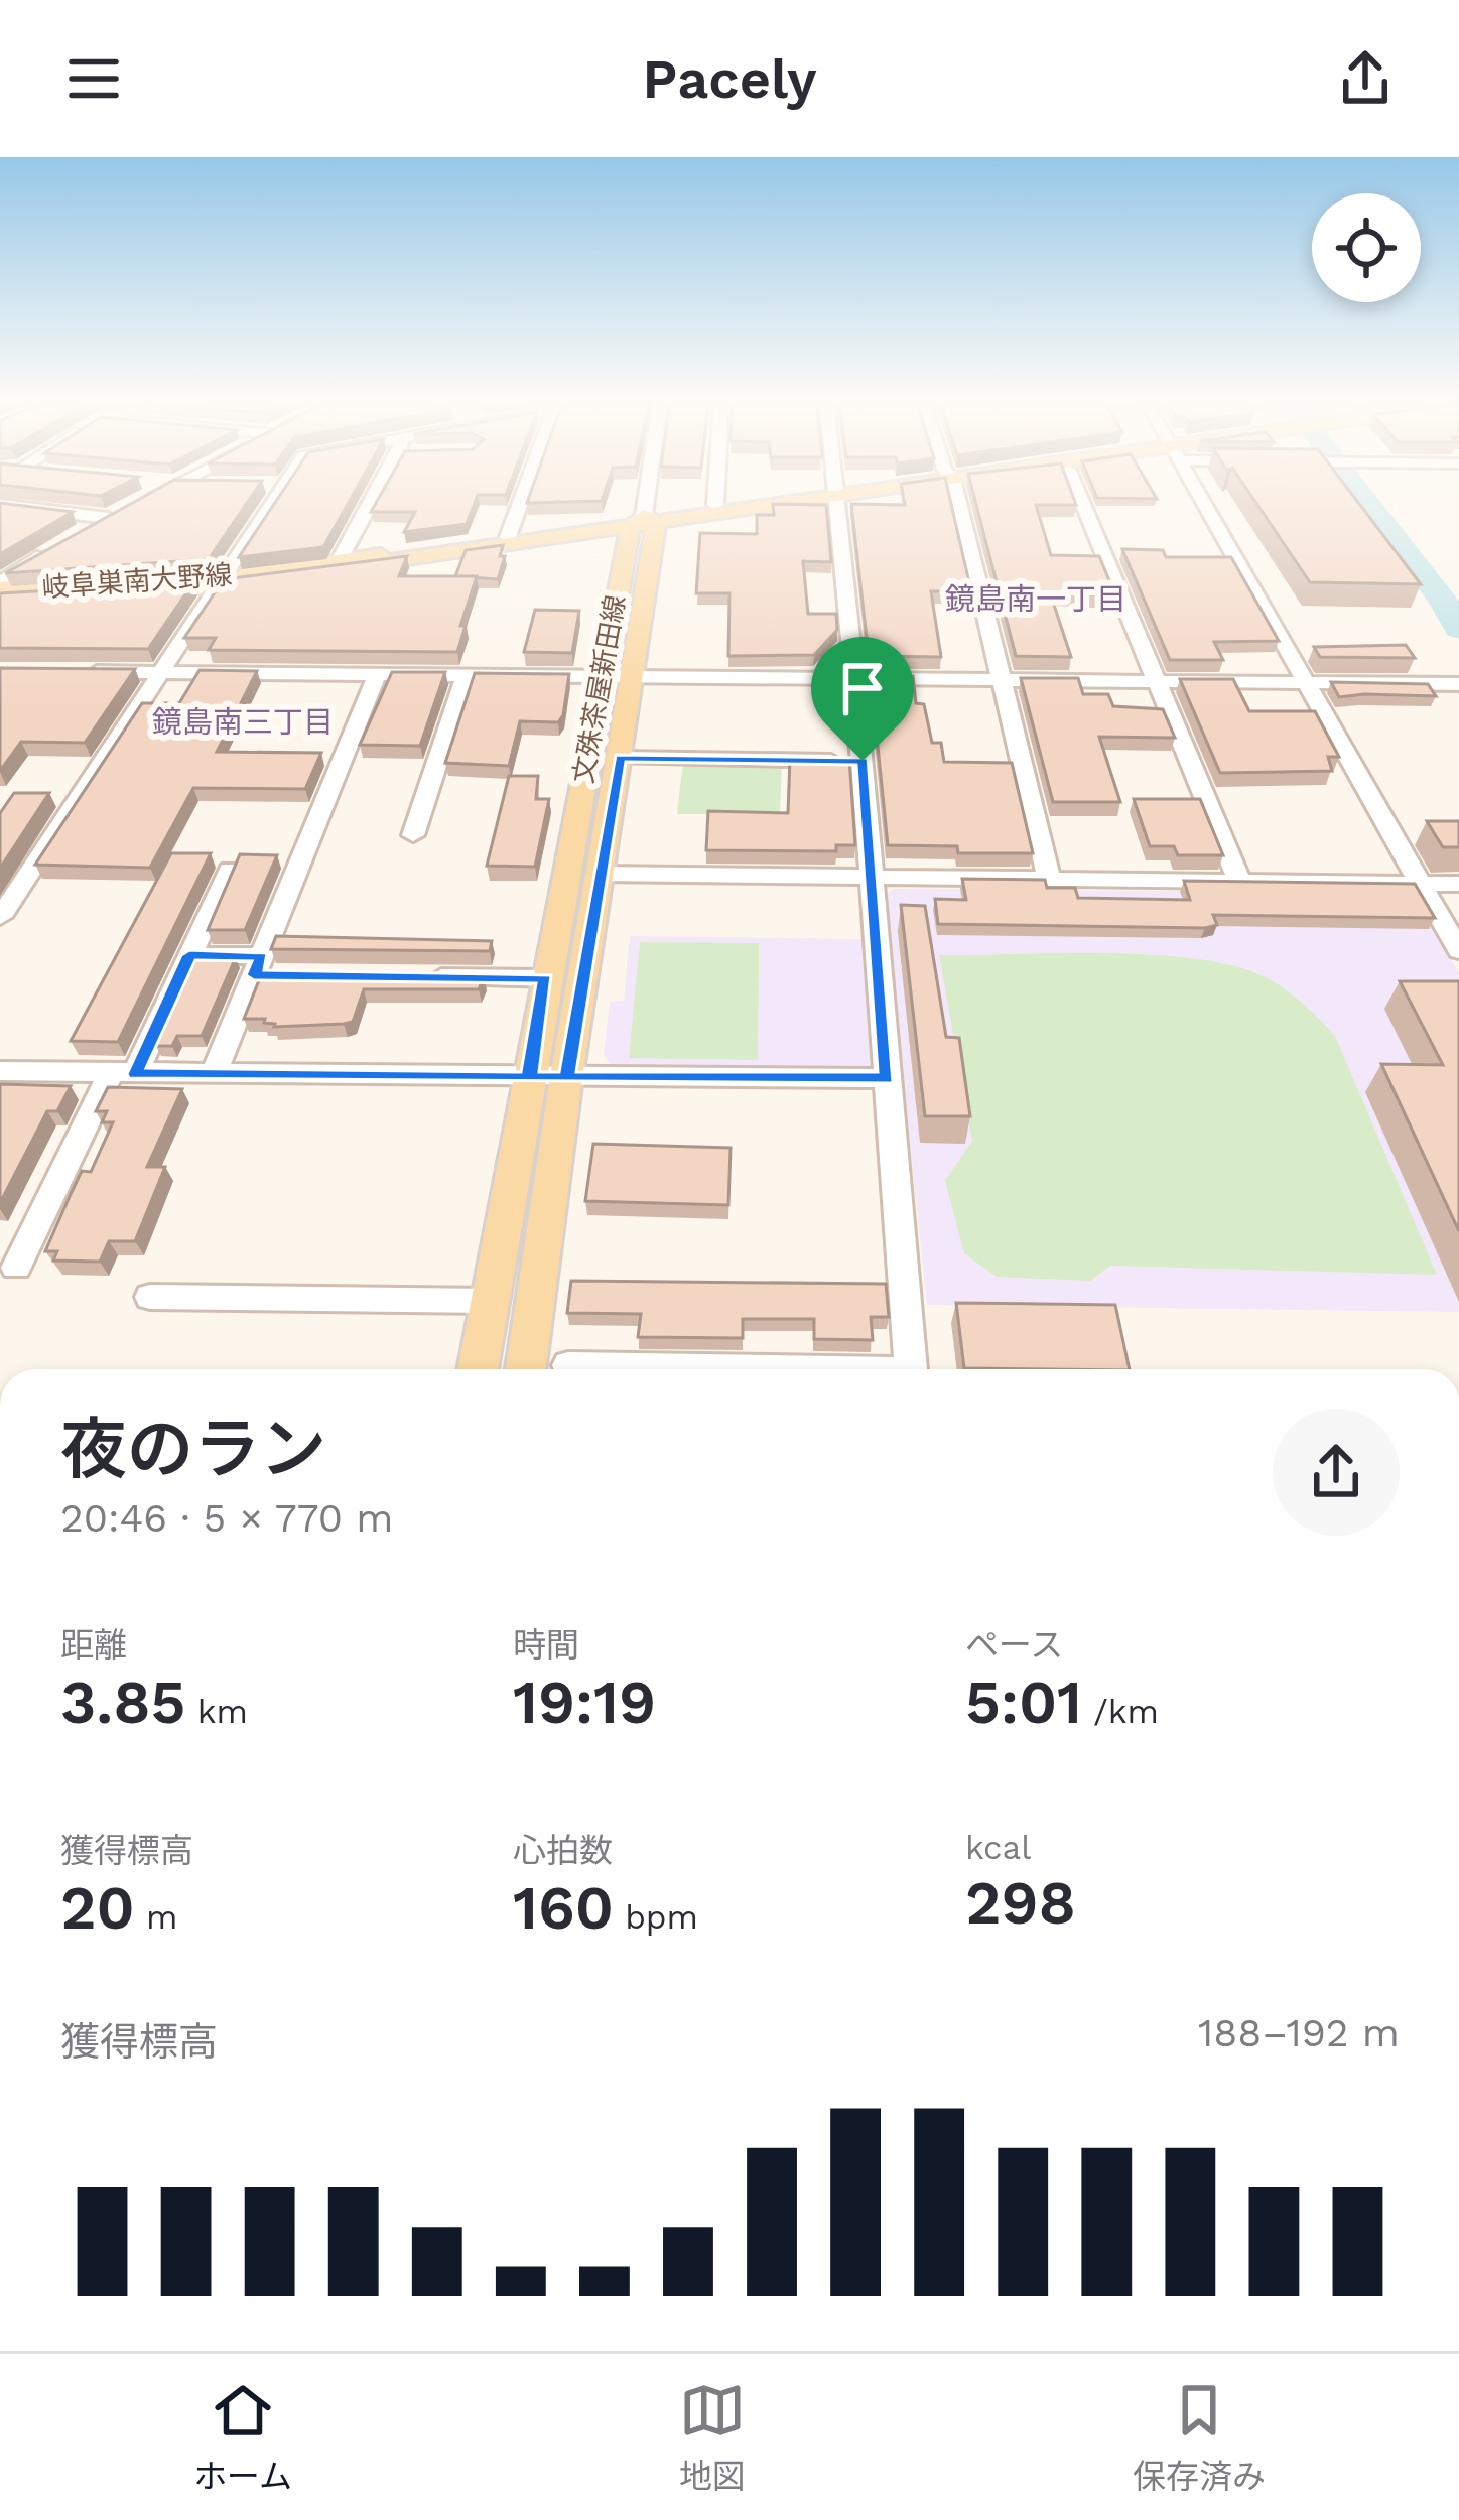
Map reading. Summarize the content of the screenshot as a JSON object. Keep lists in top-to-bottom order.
{
  "streets": {
    "main road": ["岐阜巣南大野線", "文殊茶屋新田線"]
  },
  "crossings": [
    ["岐阜巣南大野線", "文殊茶屋新田線"]
  ],
  "districts": ["鏡島南一丁目", "鏡島南三丁目"],
  "page": {
    "header": "Pacely",
    "heading": ["夜のラン", "20:46 · 5 × 770 m"],
    "stats": [
      ["距離", "3.85 km"],
      ["時間", "19:19"],
      ["ペース", "5:01 /km"],
      ["獲得標高", "20 m"],
      ["心拍数", "160 bpm"],
      ["kcal", "298"]
    ],
    "chart": ["獲得標高", "188–192 m"],
    "tabs": ["ホーム", "地図", "保存済み"]
  }
}
